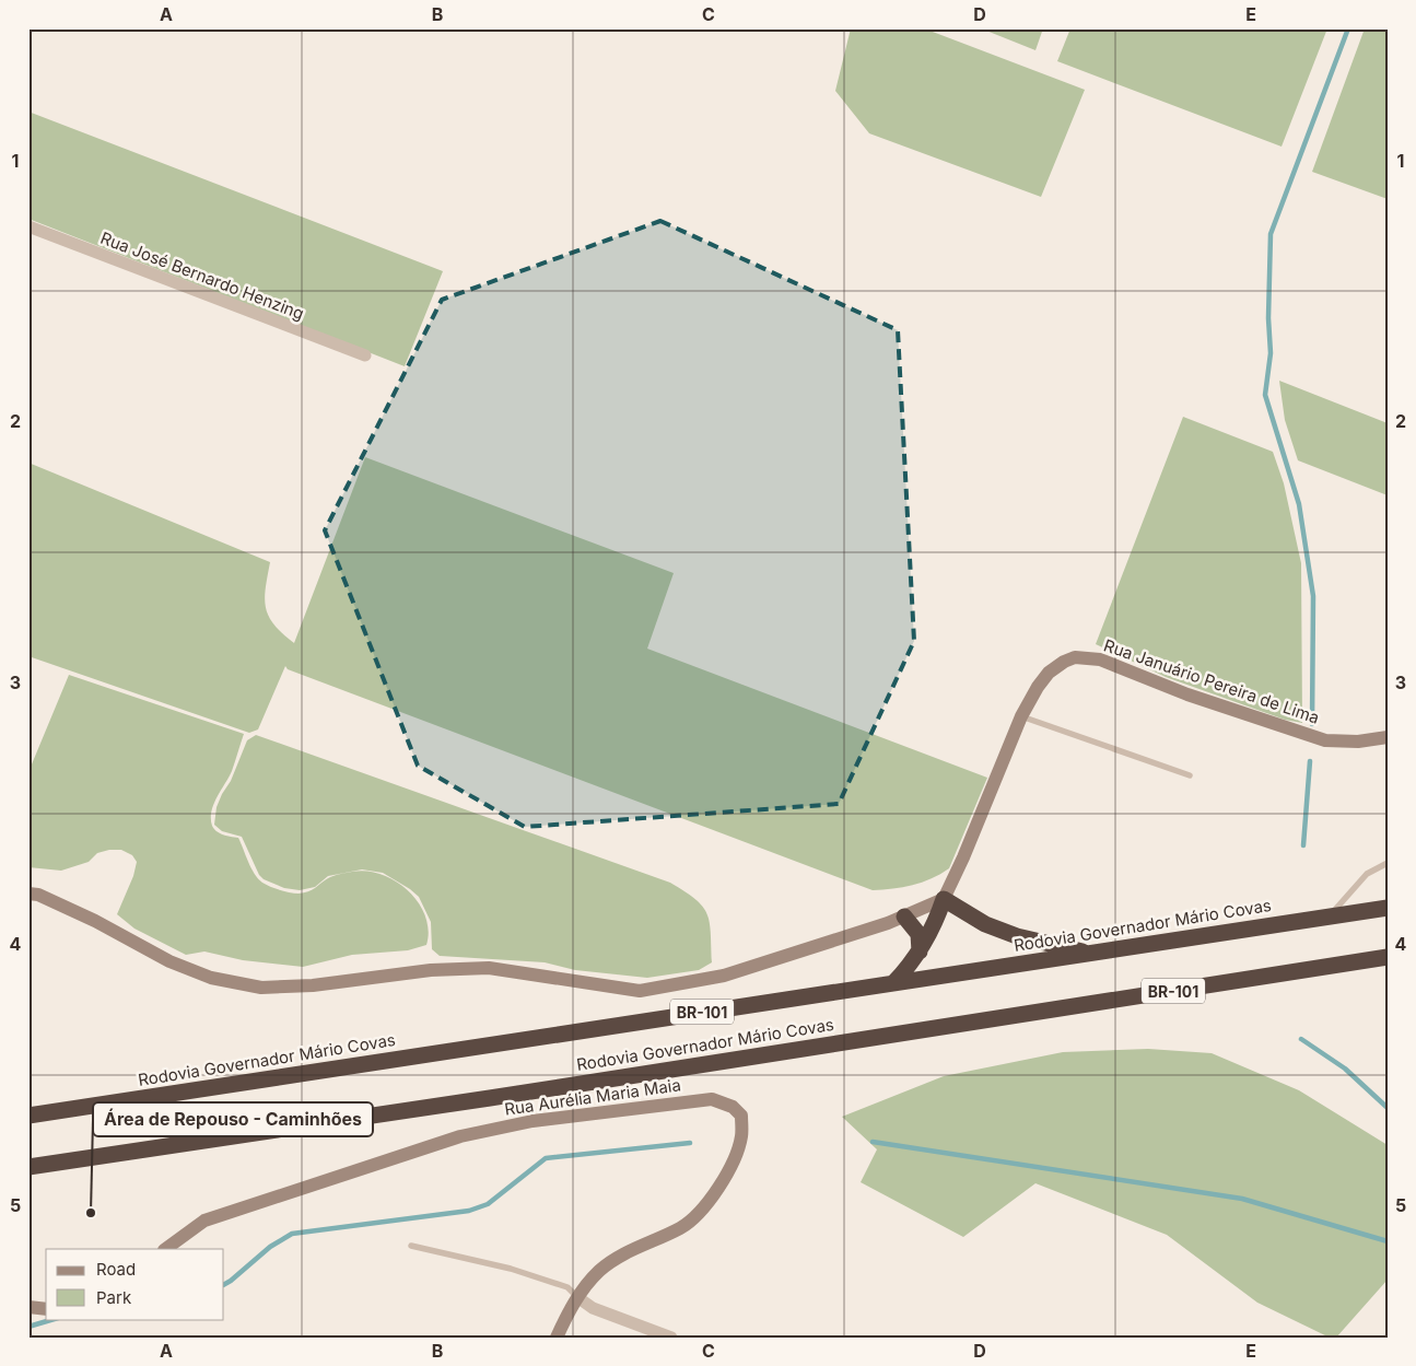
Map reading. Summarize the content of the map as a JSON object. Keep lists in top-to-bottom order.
{
  "streets": {
    "highway": ["Rodovia Governador Mário Covas", "BR-101"],
    "street": ["Rua José Bernardo Henzing", "Rua Januário Pereira de Lima", "Rua Aurélia Maria Maia"]
  },
  "crossings": [
    ["Rodovia Governador Mário Covas", "BR-101"]
  ],
  "places": ["Área de Repouso - Caminhões"],
  "legend": ["Road", "Park"],
  "grid": {
    "columns": [
      "A",
      "B",
      "C",
      "D",
      "E"
    ],
    "rows": [
      "1",
      "2",
      "3",
      "4",
      "5"
    ]
  }
}
